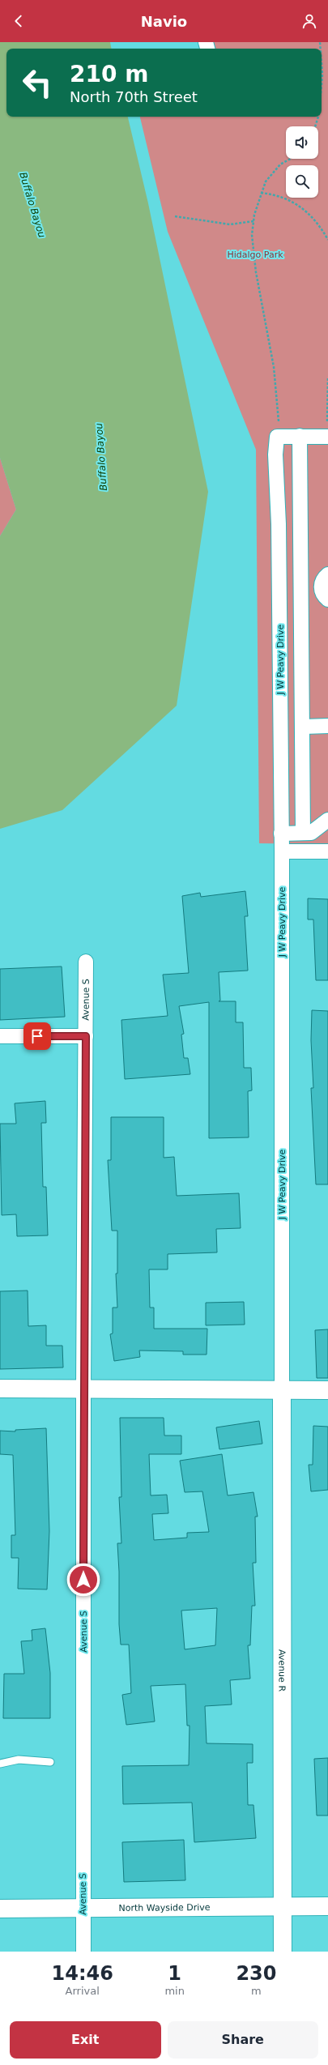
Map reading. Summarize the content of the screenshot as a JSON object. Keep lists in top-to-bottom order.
{
  "streets": {
    "main road": ["Avenue R", "North Wayside Drive"],
    "street": ["J W Peavy Drive", "Avenue S"]
  },
  "crossings": [
    ["J W Peavy Drive", "Avenue R"],
    ["Avenue S", "North Wayside Drive"],
    ["Avenue R", "North Wayside Drive"]
  ],
  "water": ["Buffalo Bayou"],
  "parks": ["Hidalgo Park"],
  "page": {
    "header": "Navio",
    "turn": ["210 m", "North 70th Street"],
    "eta": [
      "14:46",
      "Arrival",
      "1",
      "min",
      "230",
      "m"
    ],
    "buttons": ["Exit", "Share"]
  }
}
